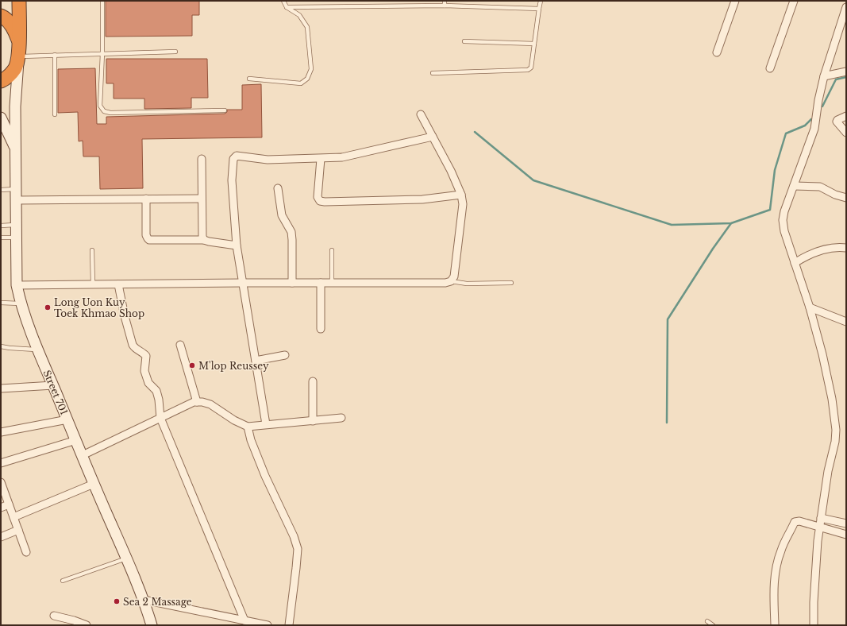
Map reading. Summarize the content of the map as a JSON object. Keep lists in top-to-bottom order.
{
  "streets": {
    "main road": ["Street 701"]
  },
  "places": ["Long Uon Kuy Toek Khmao Shop", "M'lop Reussey", "Sea 2 Massage"]
}
